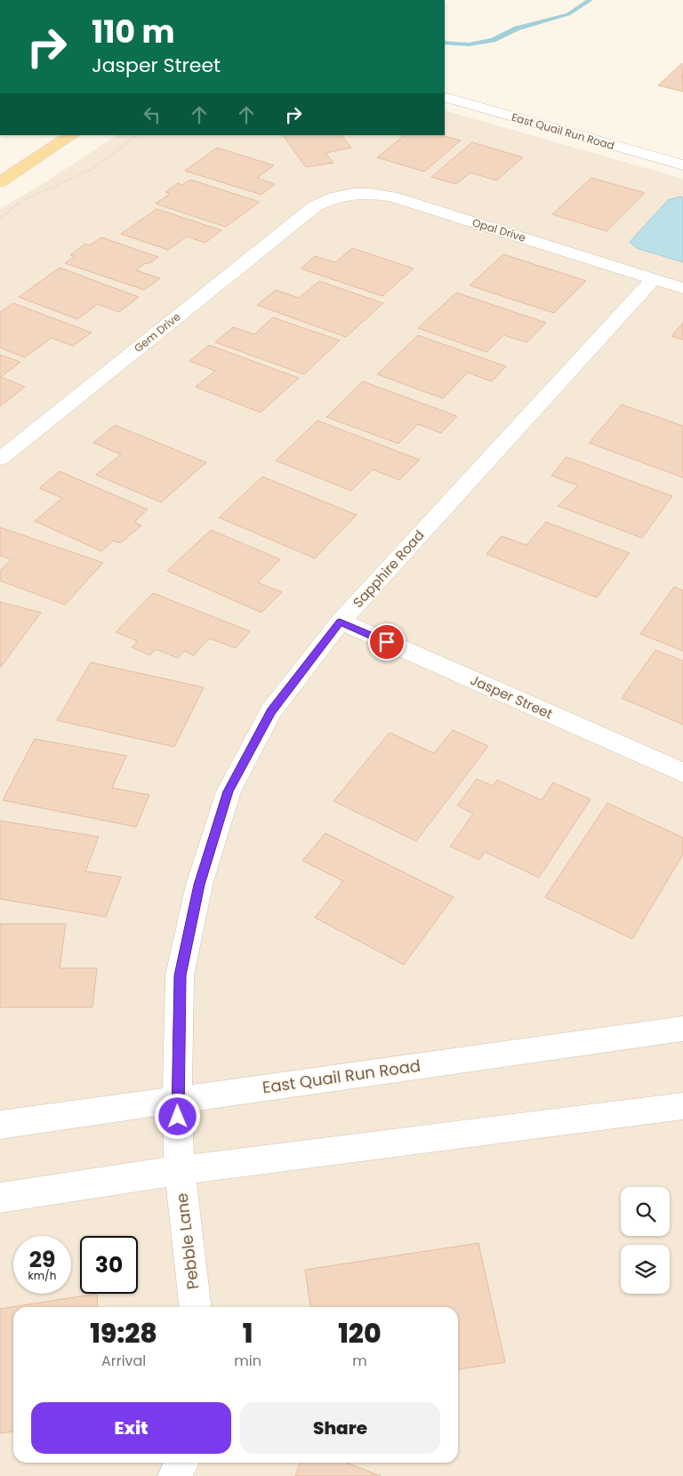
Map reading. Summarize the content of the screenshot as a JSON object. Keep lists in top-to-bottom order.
{
  "streets": {
    "street": [
      "East Quail Run Road",
      "Opal Drive",
      "Gem Drive",
      "Sapphire Road",
      "Jasper Street",
      "Pebble Lane"
    ]
  },
  "crossings": [
    ["East Quail Run Road", "Sapphire Road"],
    ["Opal Drive", "Gem Drive"],
    ["Opal Drive", "Sapphire Road"],
    ["Sapphire Road", "Jasper Street"],
    ["Sapphire Road", "Pebble Lane"]
  ],
  "page": {
    "turn": ["110 m", "Jasper Street"],
    "speed": "29 km/h",
    "limit": "30",
    "eta": [
      "19:28",
      "Arrival",
      "1",
      "min",
      "120",
      "m"
    ],
    "buttons": ["Exit", "Share"]
  }
}
